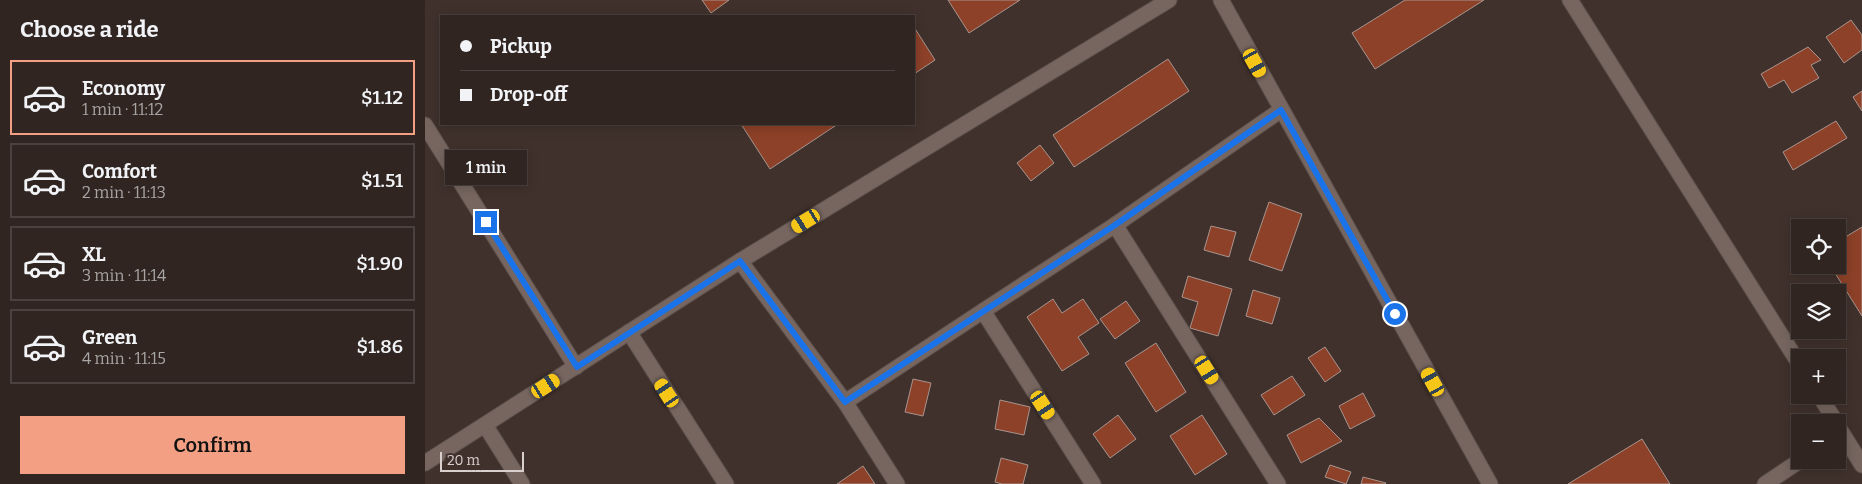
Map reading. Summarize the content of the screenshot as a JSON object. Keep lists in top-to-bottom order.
{
  "scale_bar": "20 m",
  "page": {
    "heading": "Choose a ride",
    "banner": ["Pickup", "Drop-off"],
    "list": [
      {
        "name": "Economy",
        "note": "1 min · 11:12",
        "value": "$1.12"
      },
      {
        "name": "Comfort",
        "note": "2 min · 11:13",
        "value": "$1.51"
      },
      {
        "name": "XL",
        "note": "3 min · 11:14",
        "value": "$1.90"
      },
      {
        "name": "Green",
        "note": "4 min · 11:15",
        "value": "$1.86"
      }
    ],
    "bubble": "1 min",
    "map_buttons": ["+", "−"],
    "buttons": "Confirm",
    "scale": "20 m"
  }
}
